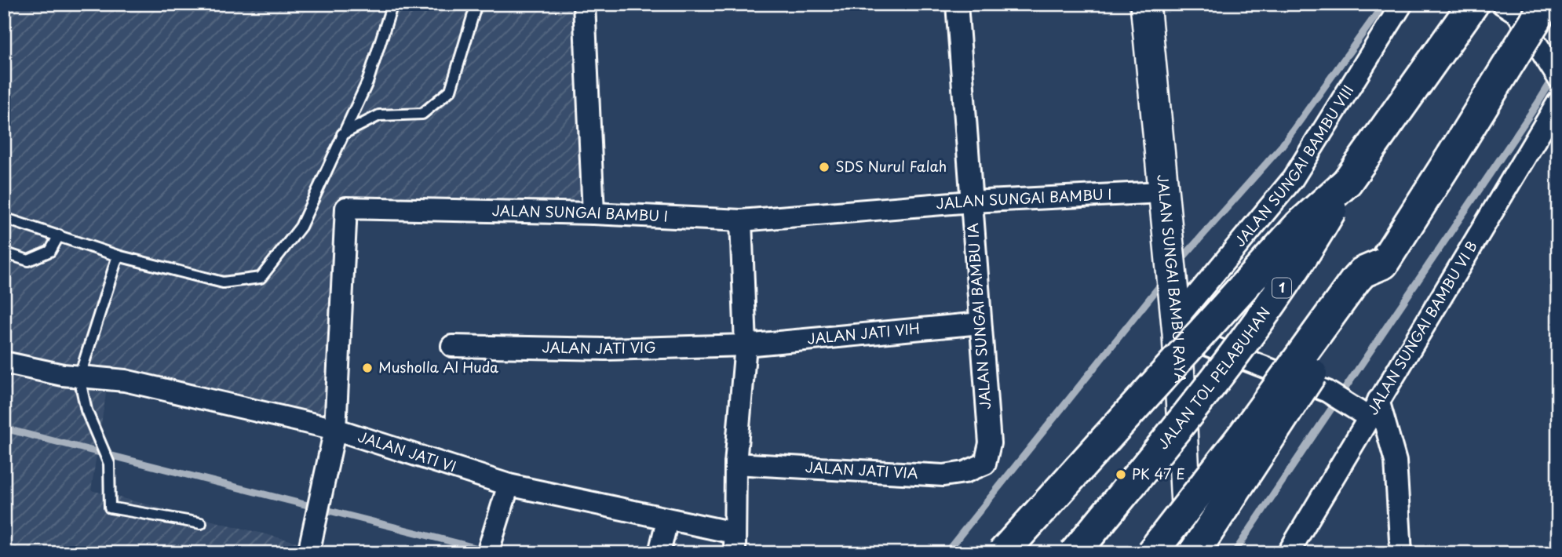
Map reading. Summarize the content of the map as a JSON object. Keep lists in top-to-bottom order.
{
  "streets": {
    "highway": ["1", "JALAN TOL PELABUHAN"],
    "street": [
      "JALAN SUNGAI BAMBU VIII",
      "JALAN SUNGAI BAMBU I",
      "JALAN SUNGAI BAMBU RAYA",
      "JALAN SUNGAI BAMBU IA",
      "JALAN SUNGAI BAMBU VI B",
      "JALAN JATI VIH",
      "JALAN JATI VIG",
      "JALAN JATI VI",
      "JALAN JATI VIA"
    ]
  },
  "crossings": [
    ["JALAN SUNGAI BAMBU VIII", "JALAN SUNGAI BAMBU RAYA"],
    ["JALAN SUNGAI BAMBU I", "JALAN SUNGAI BAMBU RAYA"],
    ["JALAN SUNGAI BAMBU I", "JALAN SUNGAI BAMBU IA"],
    ["JALAN SUNGAI BAMBU I", "JALAN JATI VI"],
    ["JALAN SUNGAI BAMBU IA", "JALAN JATI VIH"],
    ["JALAN SUNGAI BAMBU IA", "JALAN JATI VIA"],
    ["JALAN JATI VIH", "JALAN JATI VIG"],
    ["JALAN JATI VIH", "JALAN JATI VI"],
    ["JALAN JATI VIG", "JALAN JATI VI"],
    ["JALAN JATI VI", "JALAN JATI VIA"]
  ],
  "places": ["SDS Nurul Falah", "Musholla Al Huda", "PK 47 E"]
}
